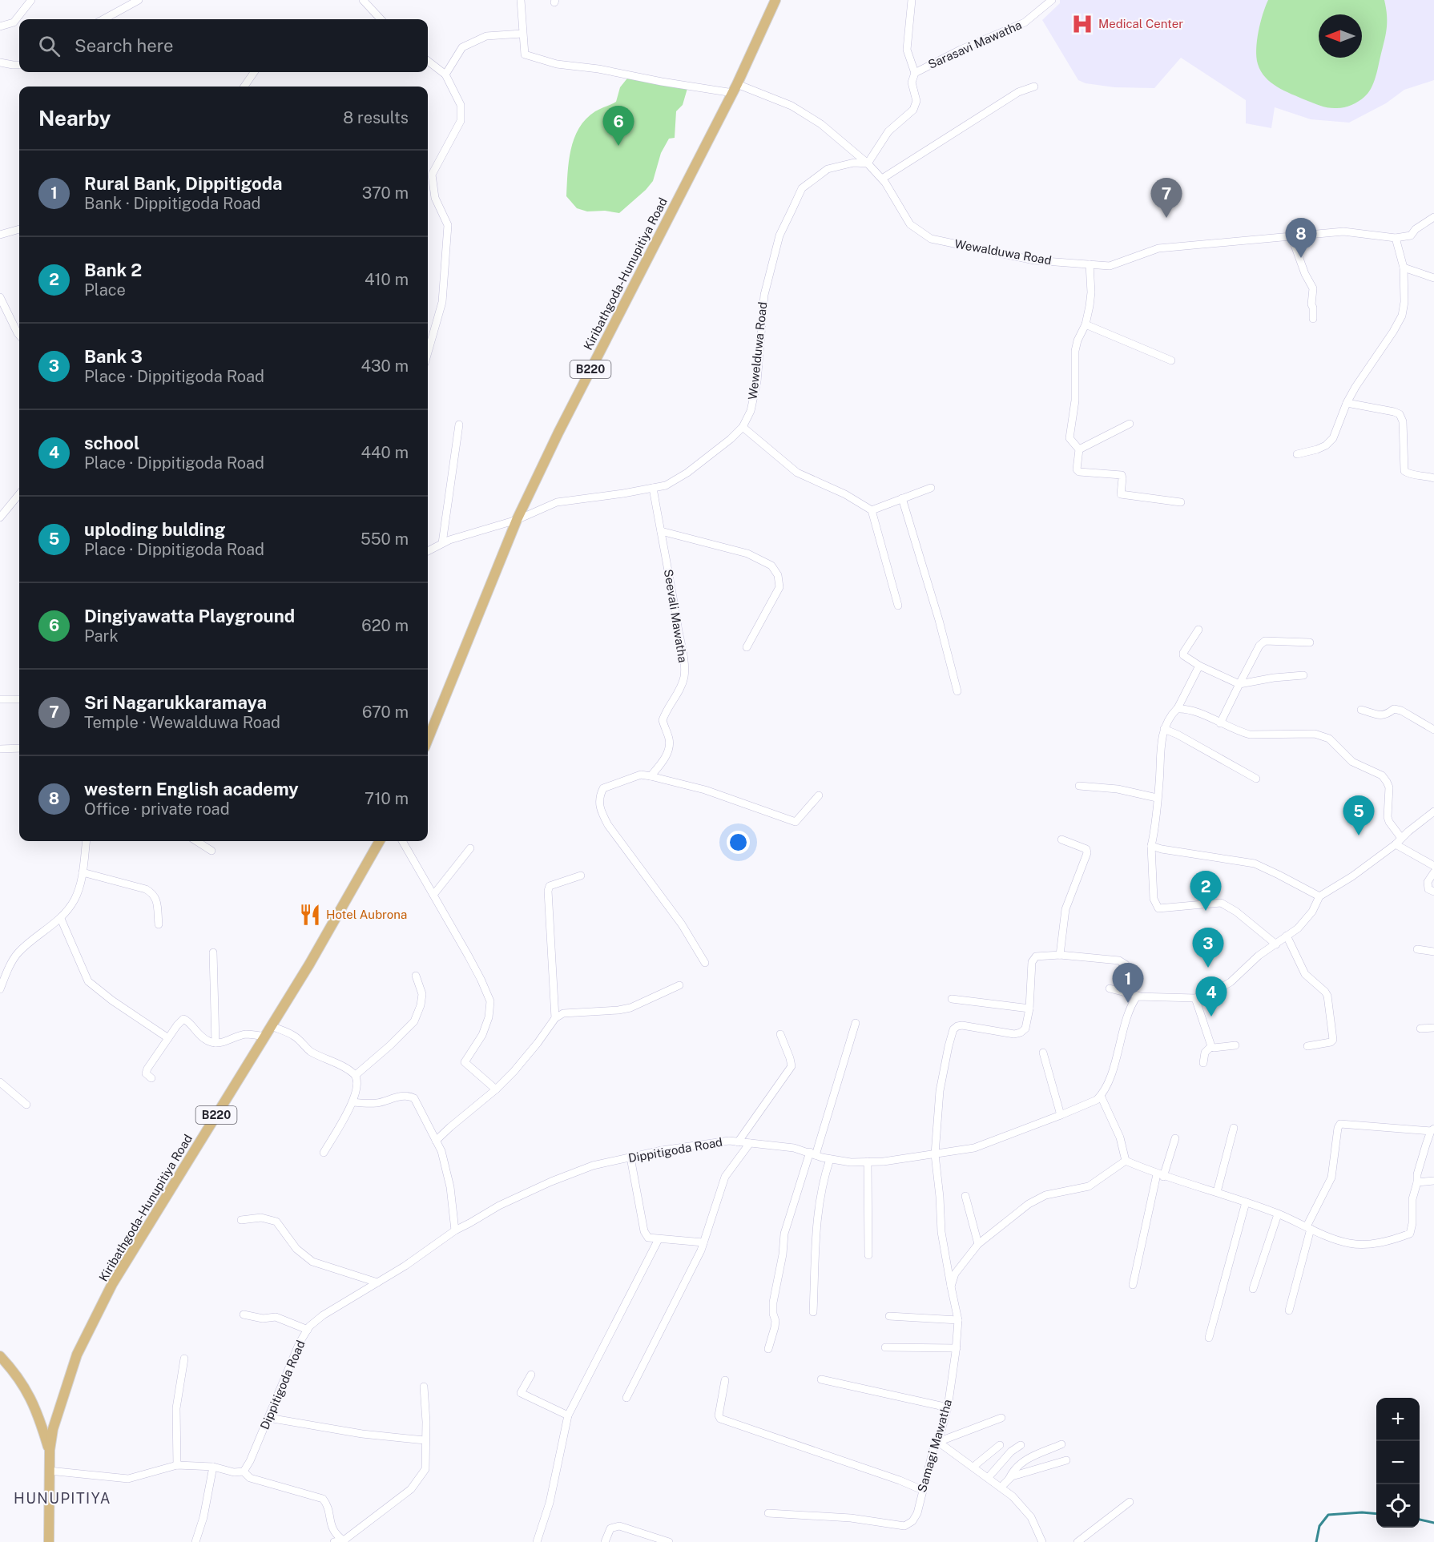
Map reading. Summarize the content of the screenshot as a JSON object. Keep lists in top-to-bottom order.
{
  "streets": {
    "main road": ["Kiribathgoda-Hunupitiya Road", "B220"],
    "street": [
      "Sarasavi Mawatha",
      "Wewalduwa Road",
      "Wewelduwa Road",
      "Seevali Mawatha",
      "Dippitigoda Road",
      "Samagi Mawatha"
    ]
  },
  "crossings": [
    ["Sarasavi Mawatha", "Wewalduwa Road"],
    ["Sarasavi Mawatha", "Wewelduwa Road"],
    ["Wewalduwa Road", "Kiribathgoda-Hunupitiya Road"],
    ["Wewalduwa Road", "Wewelduwa Road"],
    ["Kiribathgoda-Hunupitiya Road", "Wewelduwa Road"],
    ["Wewelduwa Road", "Seevali Mawatha"],
    ["Dippitigoda Road", "Samagi Mawatha"]
  ],
  "districts": ["HUNUPITIYA"],
  "places": {
    "hospital": ["Medical Center"],
    "restaurant": ["Hotel Aubrona"]
  },
  "north": "left",
  "page": {
    "search": "Search here",
    "heading": ["Nearby", "8 results"],
    "pins": [
      "6",
      "7",
      "8",
      "5",
      "2",
      "3",
      "1",
      "4"
    ],
    "list": [
      {
        "mark": "1",
        "name": "Rural Bank, Dippitigoda",
        "note": "Bank · Dippitigoda Road",
        "value": "370 m"
      },
      {
        "mark": "2",
        "name": "Bank 2",
        "note": "Place",
        "value": "410 m"
      },
      {
        "mark": "3",
        "name": "Bank 3",
        "note": "Place · Dippitigoda Road",
        "value": "430 m"
      },
      {
        "mark": "4",
        "name": "school",
        "note": "Place · Dippitigoda Road",
        "value": "440 m"
      },
      {
        "mark": "5",
        "name": "uploding bulding",
        "note": "Place · Dippitigoda Road",
        "value": "550 m"
      },
      {
        "mark": "6",
        "name": "Dingiyawatta Playground",
        "note": "Park",
        "value": "620 m"
      },
      {
        "mark": "7",
        "name": "Sri Nagarukkaramaya",
        "note": "Temple · Wewalduwa Road",
        "value": "670 m"
      },
      {
        "mark": "8",
        "name": "western English academy",
        "note": "Office · private road",
        "value": "710 m"
      }
    ],
    "map_buttons": ["+", "−"]
  }
}
